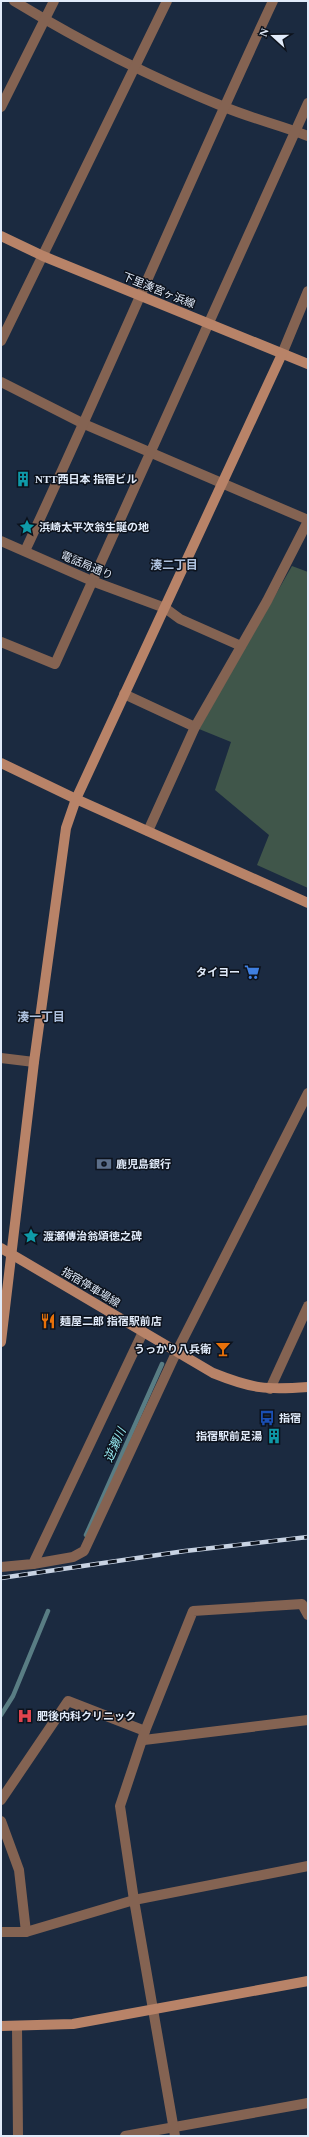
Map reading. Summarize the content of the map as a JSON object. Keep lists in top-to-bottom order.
{
  "streets": {
    "street": ["下里湊宮ヶ浜線", "電話局通り", "指宿停車場線"]
  },
  "districts": ["湊二丁目", "湊一丁目"],
  "water": ["逆瀬川"],
  "places": {
    "building": ["NTT西日本 指宿ビル", "指宿駅前足湯"],
    "place": ["浜崎太平次翁生誕の地", "渡瀬傳治翁頌徳之碑"],
    "supermarket": ["タイヨー"],
    "bank": ["鹿児島銀行"],
    "restaurant": ["麺屋二郎 指宿駅前店"],
    "bar": ["うっかり八兵衛"],
    "bus stop": ["指宿"],
    "hospital": ["肥後内科クリニック"]
  },
  "north": "left"
}
